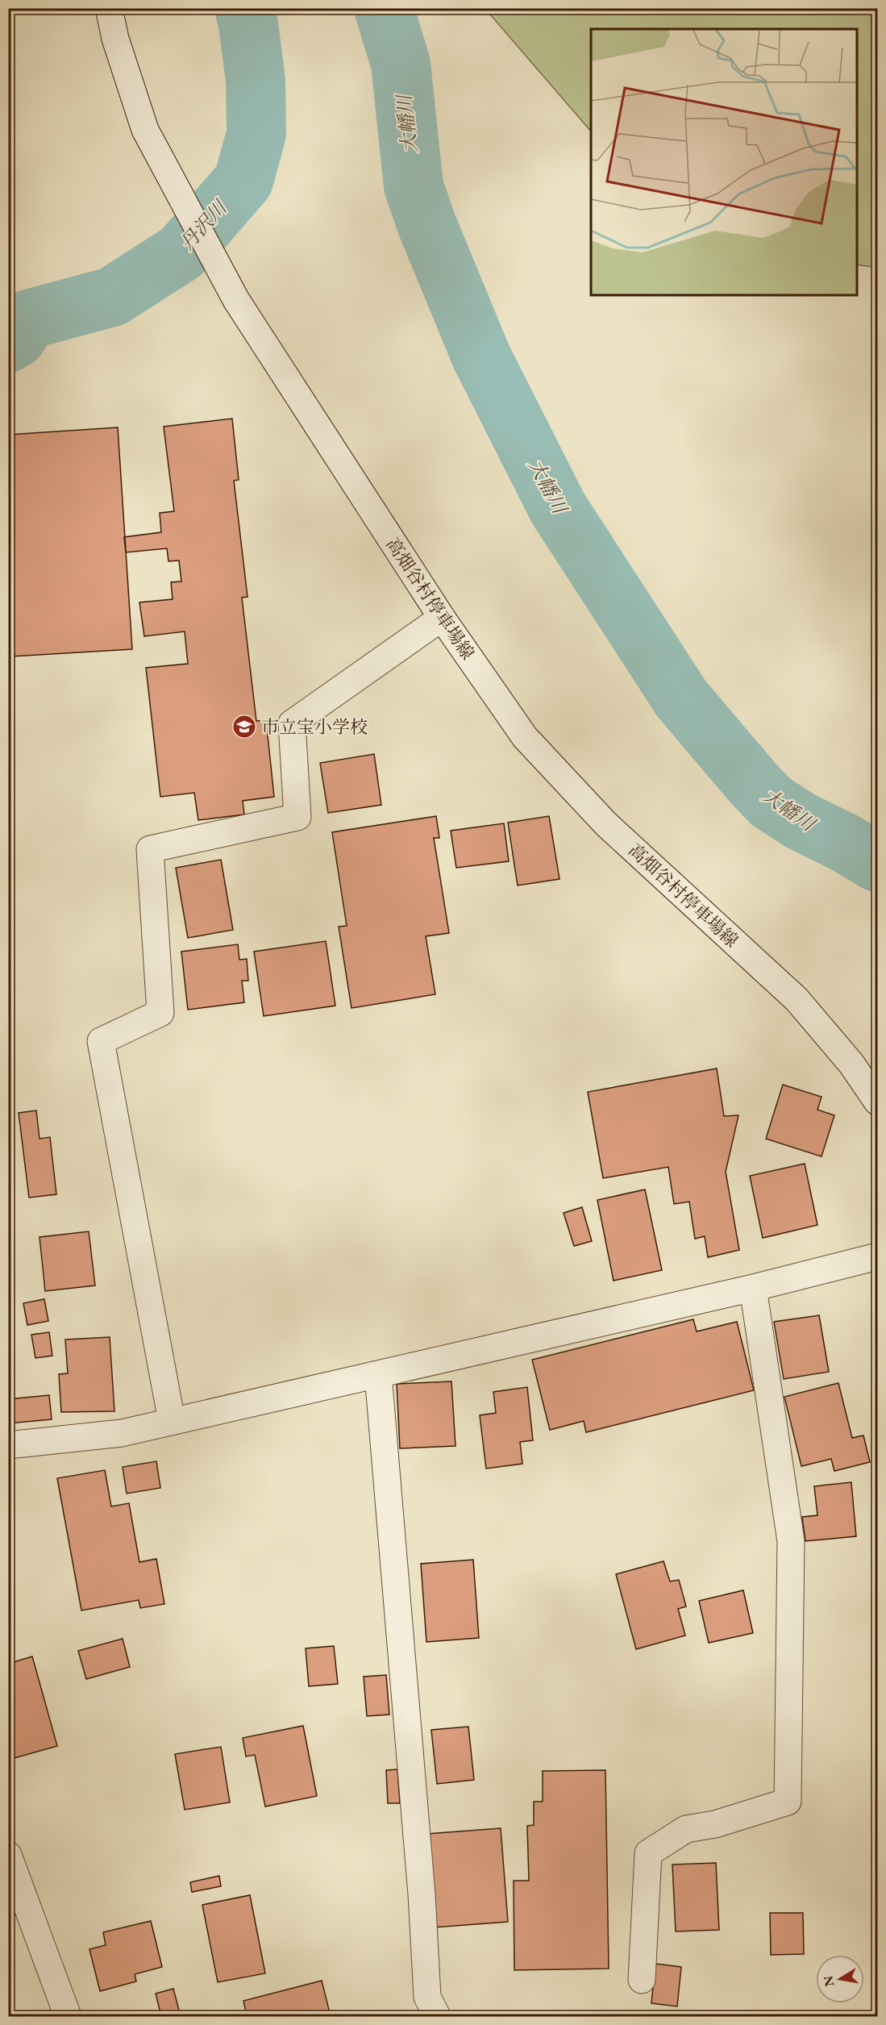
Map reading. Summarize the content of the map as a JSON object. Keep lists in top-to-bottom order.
{
  "streets": {
    "street": ["高畑谷村停車場線"]
  },
  "water": ["大幡川", "丹沢川"],
  "places": {
    "school or university": ["市立宝小学校"]
  },
  "north": "left"
}
